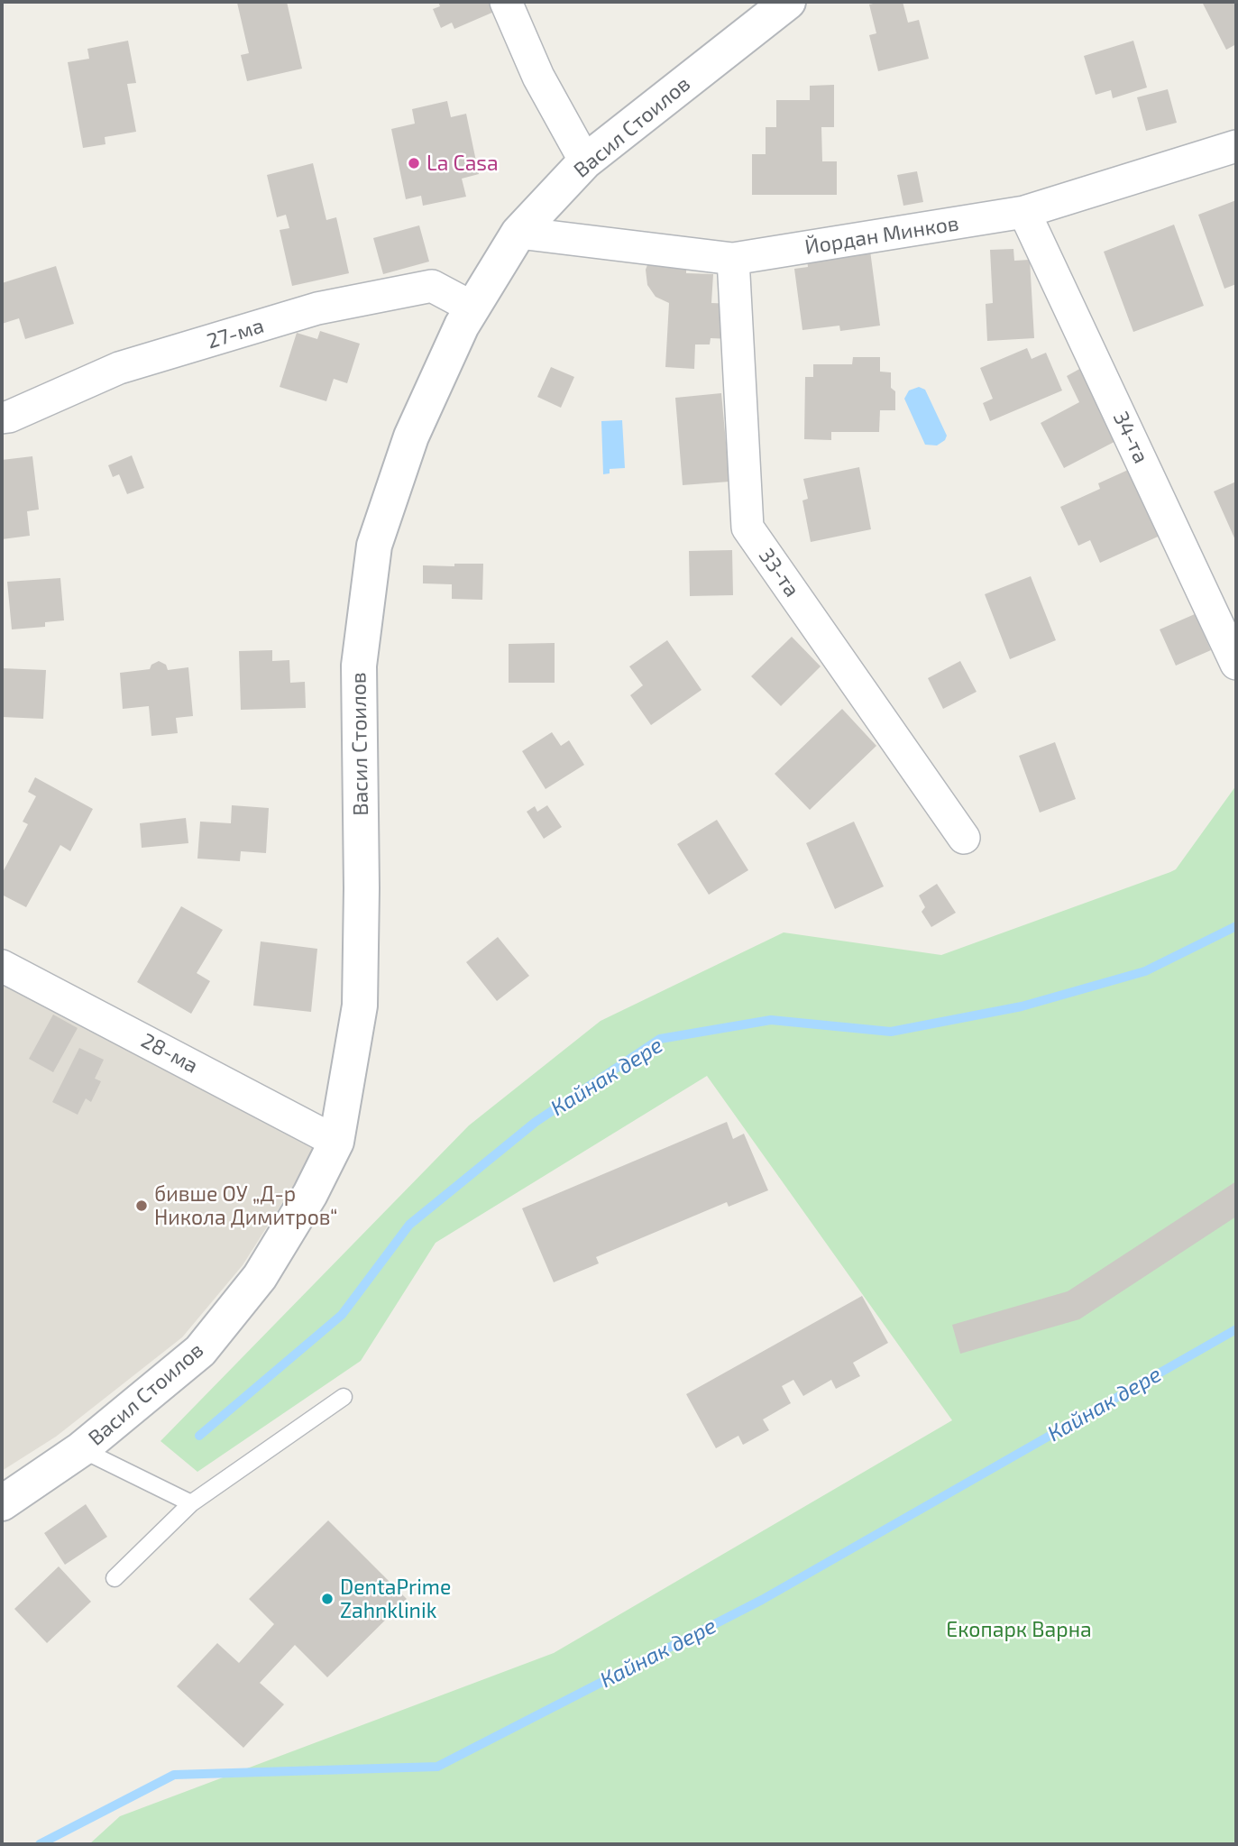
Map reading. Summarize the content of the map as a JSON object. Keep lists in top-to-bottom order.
{
  "streets": {
    "street": [
      "Васил Стоилов",
      "Йордан Минков",
      "27-ма",
      "34-та",
      "33-та",
      "28-ма"
    ]
  },
  "crossings": [
    ["Васил Стоилов", "Йордан Минков"],
    ["Васил Стоилов", "27-ма"],
    ["Васил Стоилов", "28-ма"],
    ["Йордан Минков", "34-та"],
    ["Йордан Минков", "33-та"]
  ],
  "water": ["Кайнак дере"],
  "parks": ["Екопарк Варна"],
  "places": ["La Casa", "бивше ОУ „Д-р Никола Димитров“", "DentaPrime Zahnklinik"]
}
